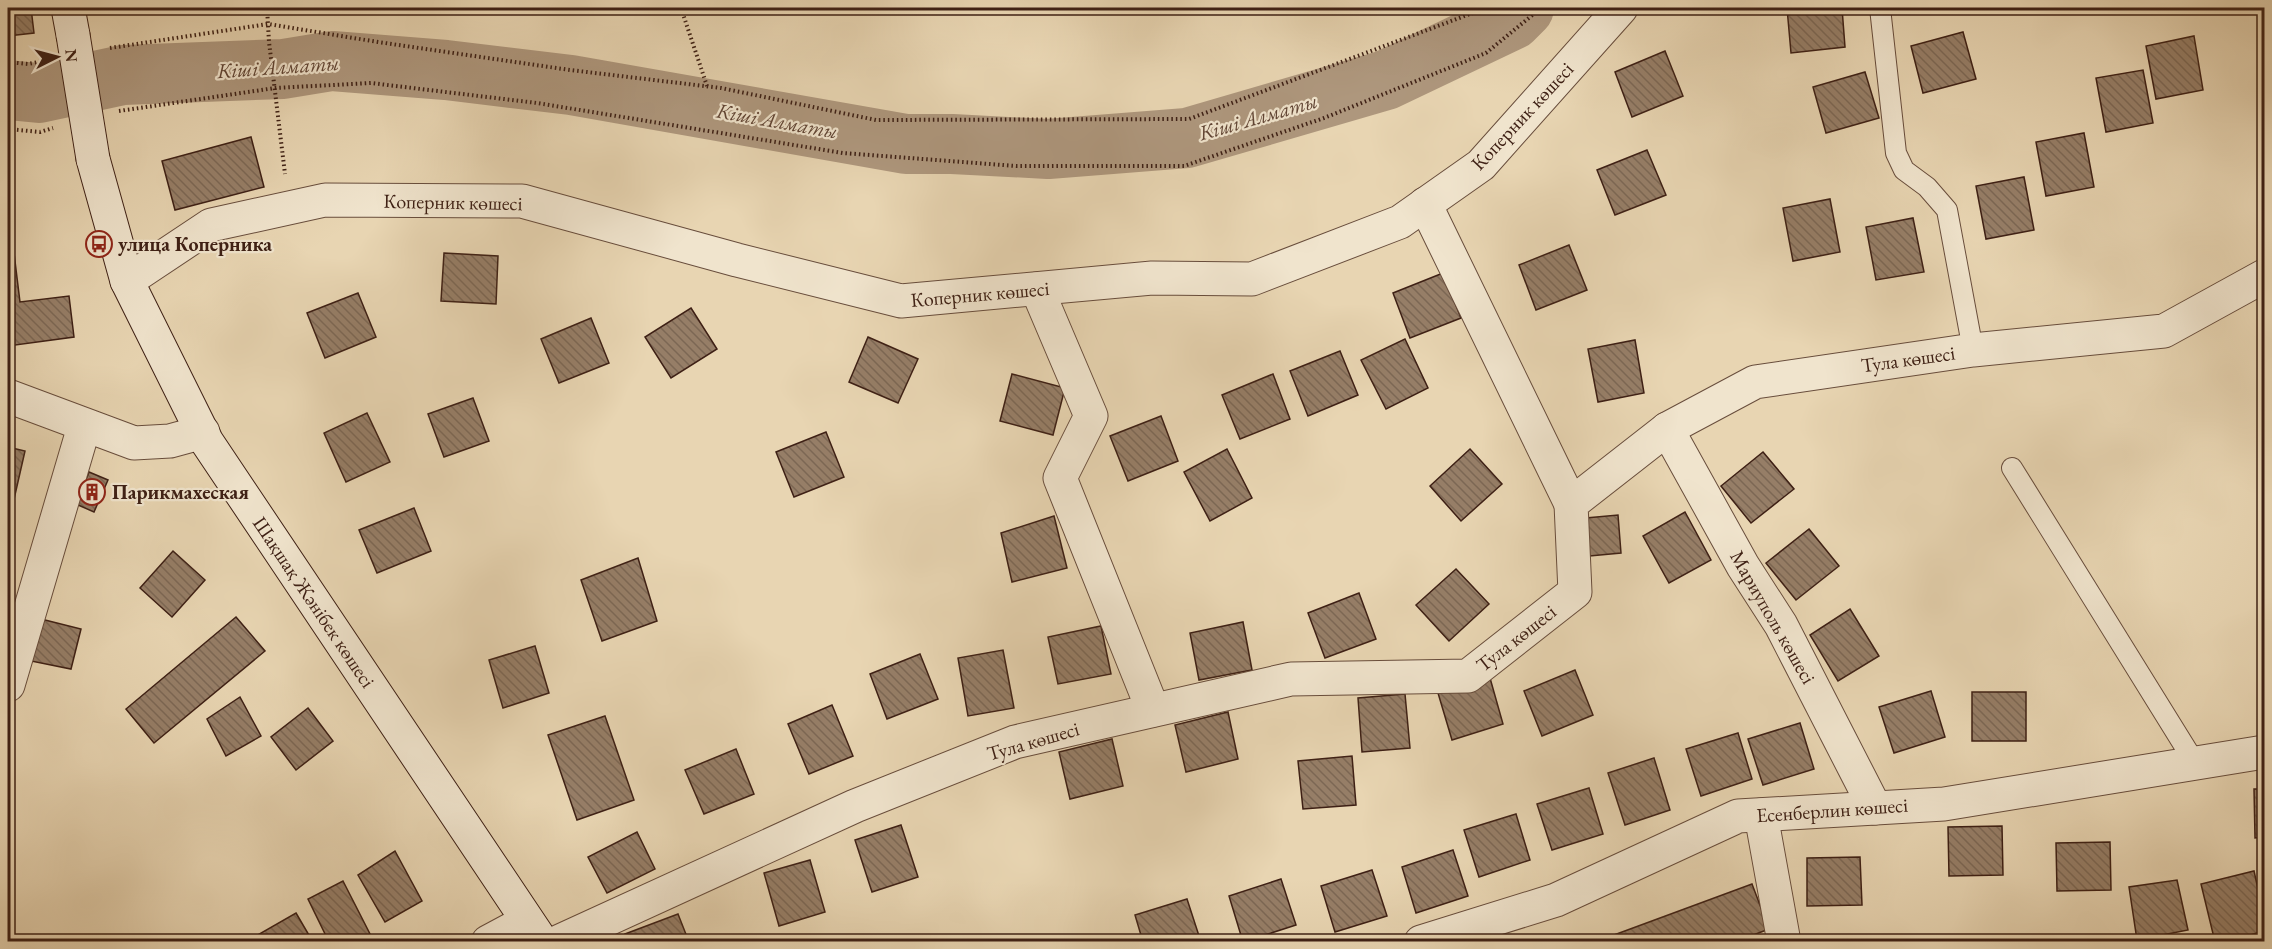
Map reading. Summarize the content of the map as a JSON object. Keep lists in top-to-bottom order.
{
  "streets": {
    "street": [
      "Коперник көшесі",
      "Тула көшесі",
      "Шақшақ Жәнібек көшесі",
      "Мариуполь көшесі",
      "Есенберлин көшесі"
    ]
  },
  "crossings": [
    ["Коперник көшесі", "Шақшақ Жәнібек көшесі"],
    ["Тула көшесі", "Мариуполь көшесі"],
    ["Мариуполь көшесі", "Есенберлин көшесі"]
  ],
  "water": ["Кіші Алматы"],
  "places": {
    "bus stop": ["улица Коперника"],
    "building": ["Парикмахеская"]
  },
  "north": "right"
}
